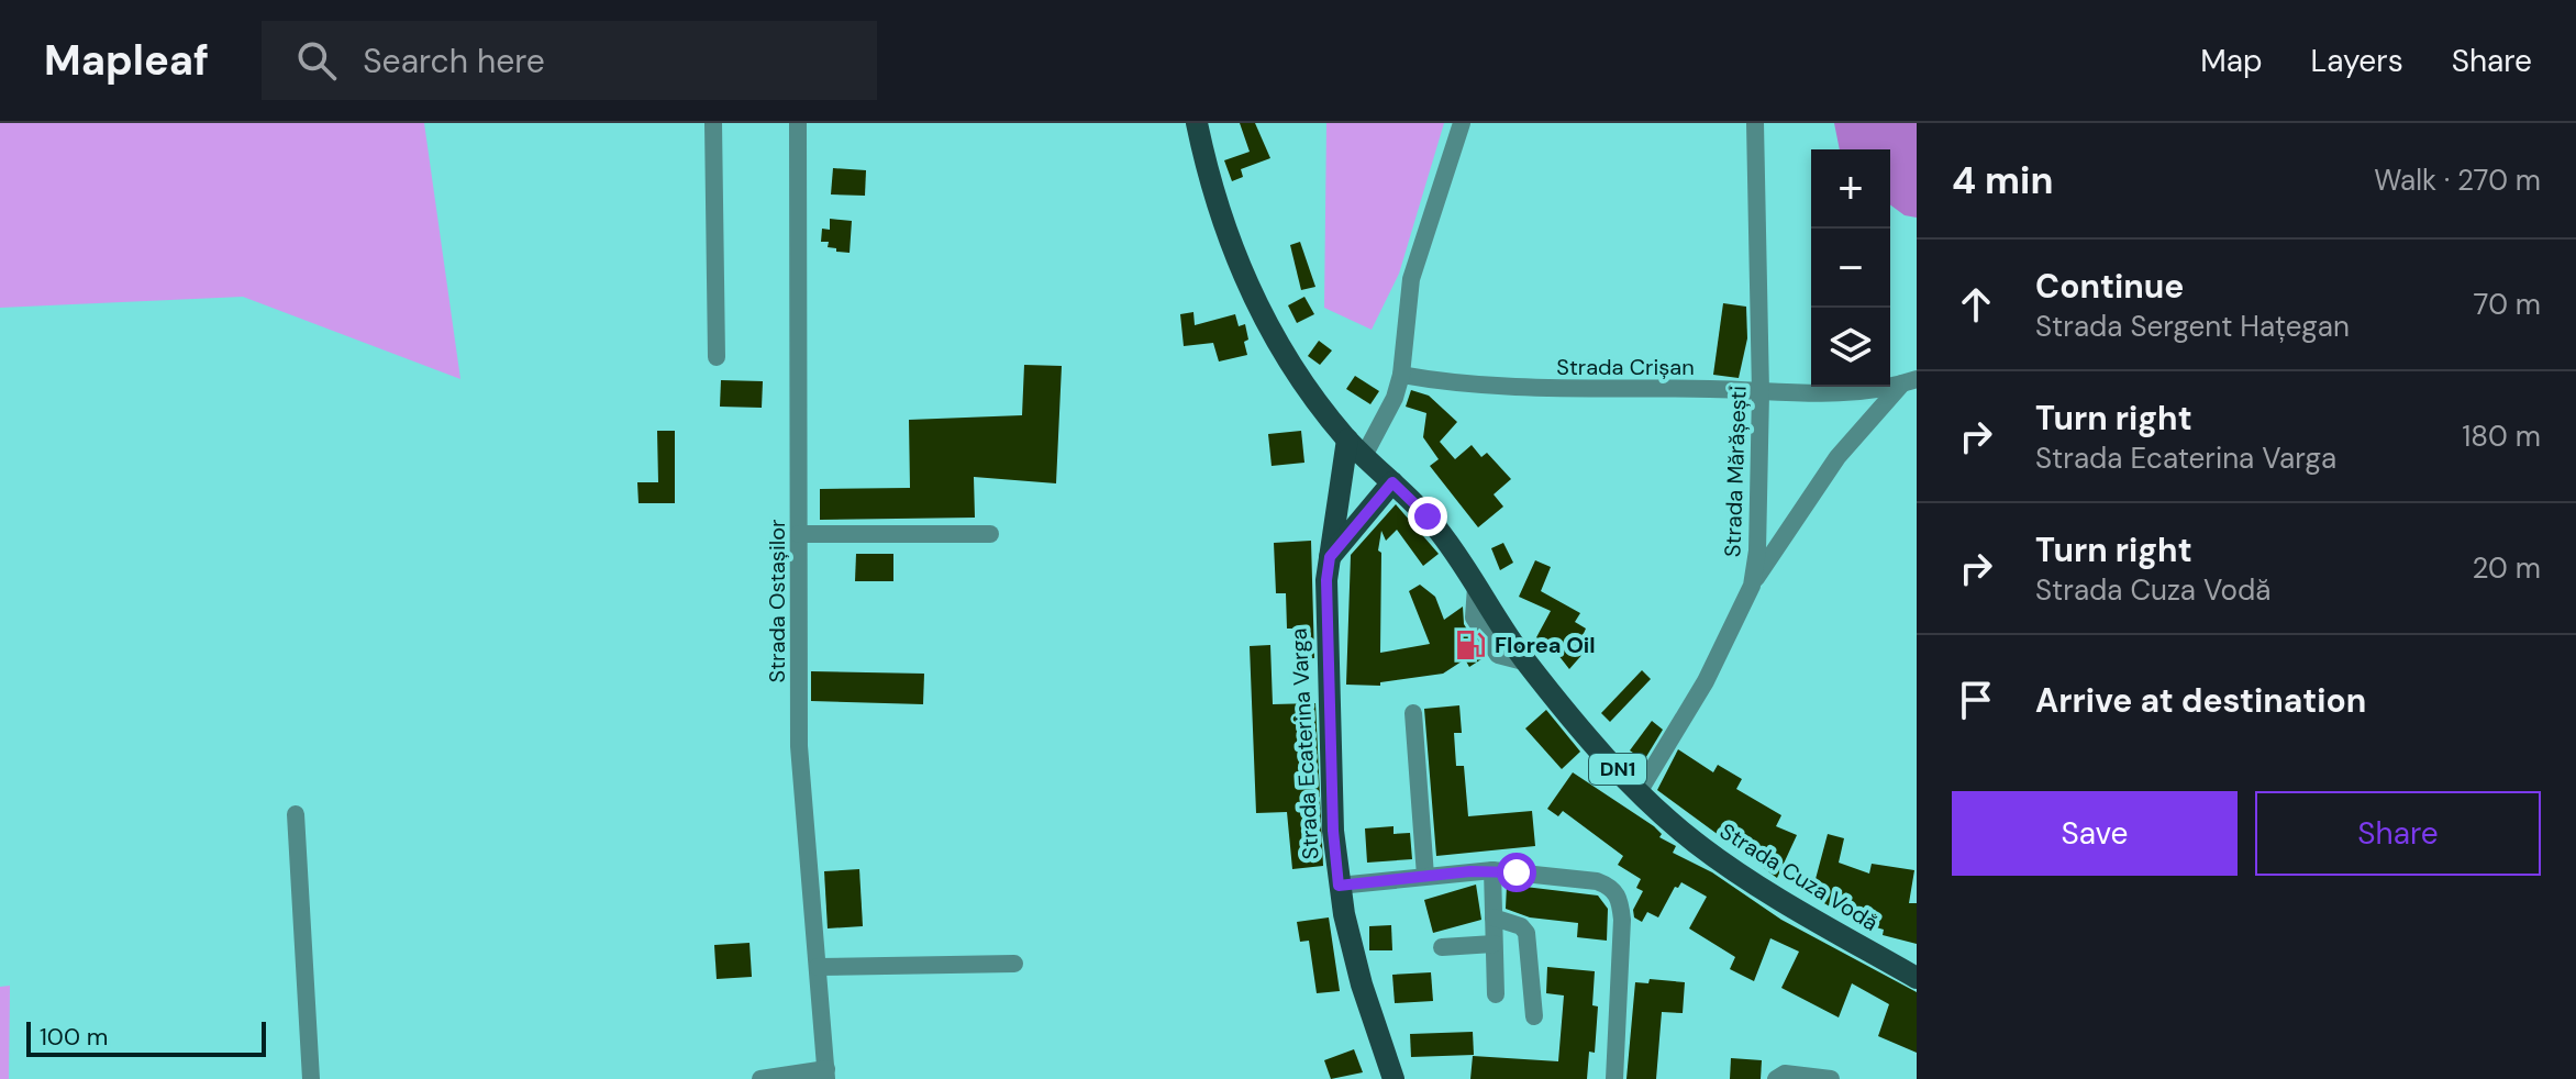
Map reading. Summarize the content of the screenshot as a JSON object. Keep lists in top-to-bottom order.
{
  "streets": {
    "main road": ["Strada Ecaterina Varga", "DN1", "Strada Cuza Vodă"],
    "street": ["Strada Crișan", "Strada Mărășești", "Strada Ostașilor"]
  },
  "crossings": [
    ["Strada Crișan", "Strada Mărășești"],
    ["Strada Mărășești", "Strada Cuza Vodă"],
    ["Strada Ecaterina Varga", "Strada Cuza Vodă"]
  ],
  "places": {
    "fuel station": ["Florea Oil"]
  },
  "scale_bar": "100 m",
  "page": {
    "header": "Mapleaf",
    "search": "Search here",
    "nav": ["Map", "Layers", "Share"],
    "heading": ["4 min", "Walk · 270 m"],
    "map_buttons": ["+", "−"],
    "list": [
      ["Continue", "Strada Sergent Hațegan", "70 m"],
      ["Turn right", "Strada Ecaterina Varga", "180 m"],
      ["Turn right", "Strada Cuza Vodă", "20 m"],
      "Arrive at destination"
    ],
    "buttons": ["Save", "Share"],
    "scale": "100 m"
  }
}
